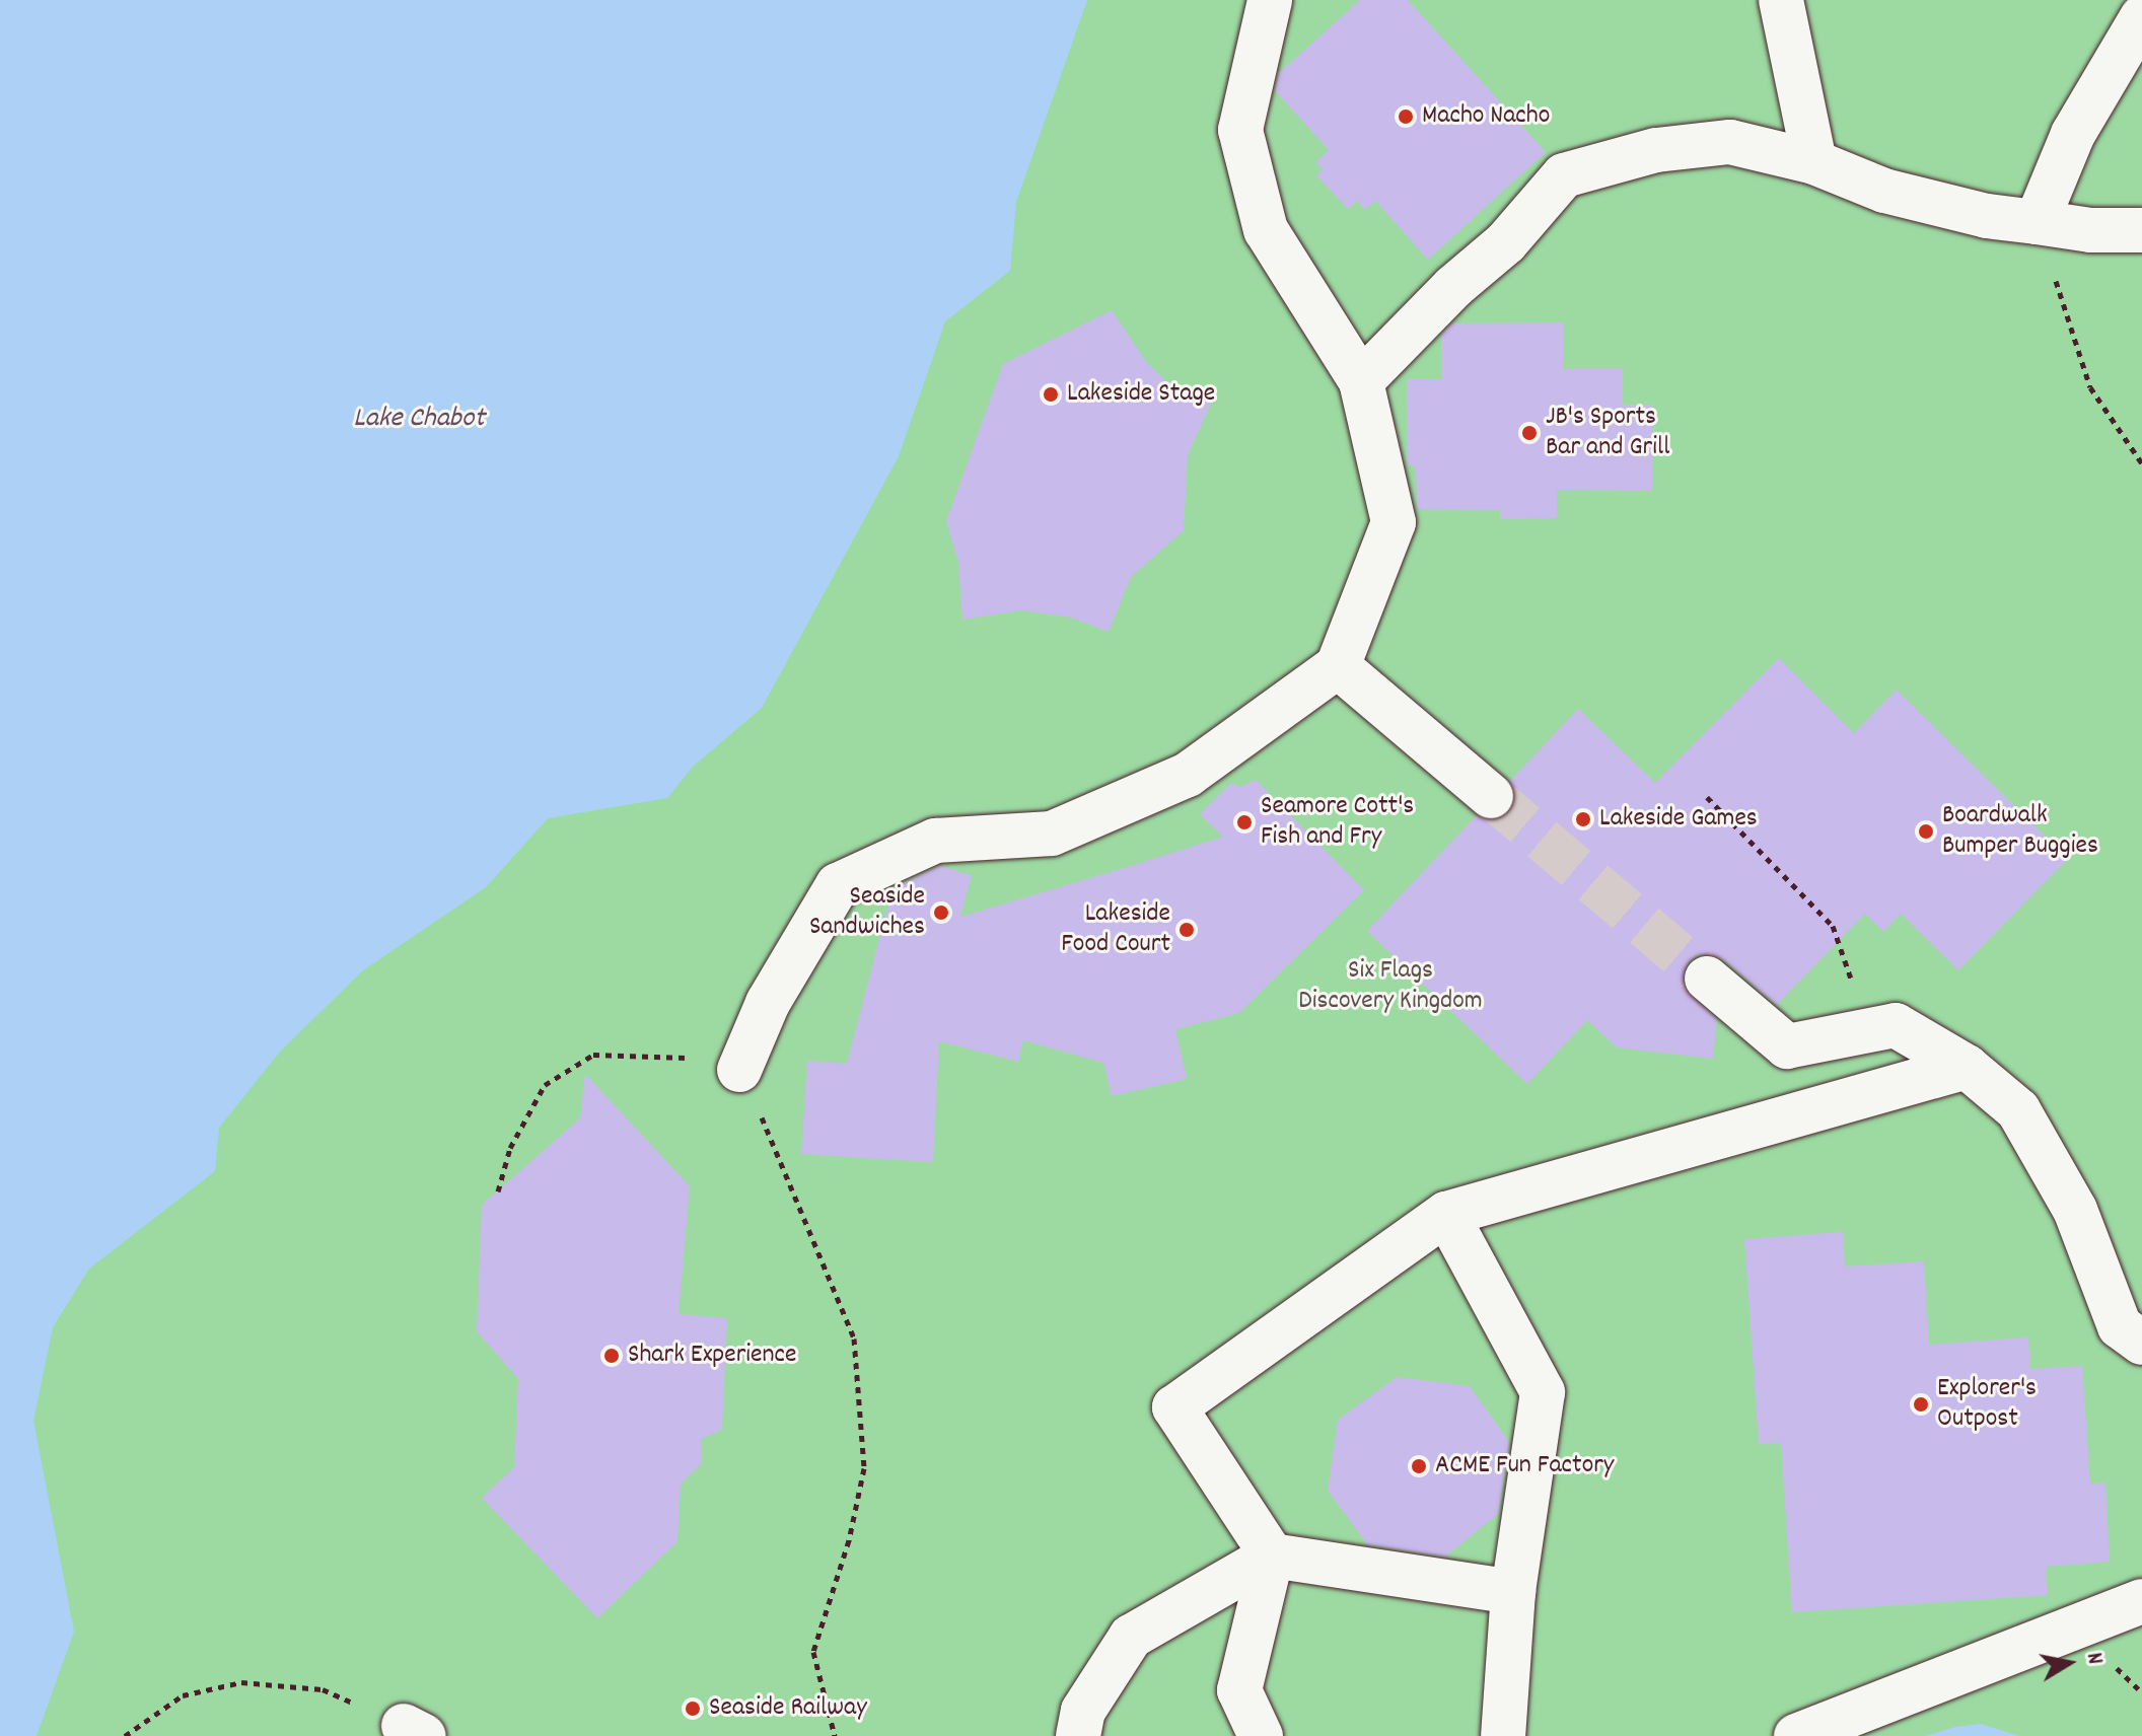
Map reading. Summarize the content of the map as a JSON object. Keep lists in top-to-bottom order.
{
  "water": ["Lake Chabot"],
  "parks": ["Six Flags Discovery Kingdom"],
  "places": [
    "Macho Nacho",
    "Lakeside Stage",
    "JB's Sports Bar and Grill",
    "Lakeside Games",
    "Seamore Cott's Fish and Fry",
    "Boardwalk Bumper Buggies",
    "Seaside Sandwiches",
    "Lakeside Food Court",
    "Shark Experience",
    "Explorer's Outpost",
    "ACME Fun Factory",
    "Seaside Railway"
  ],
  "north": "right"
}
